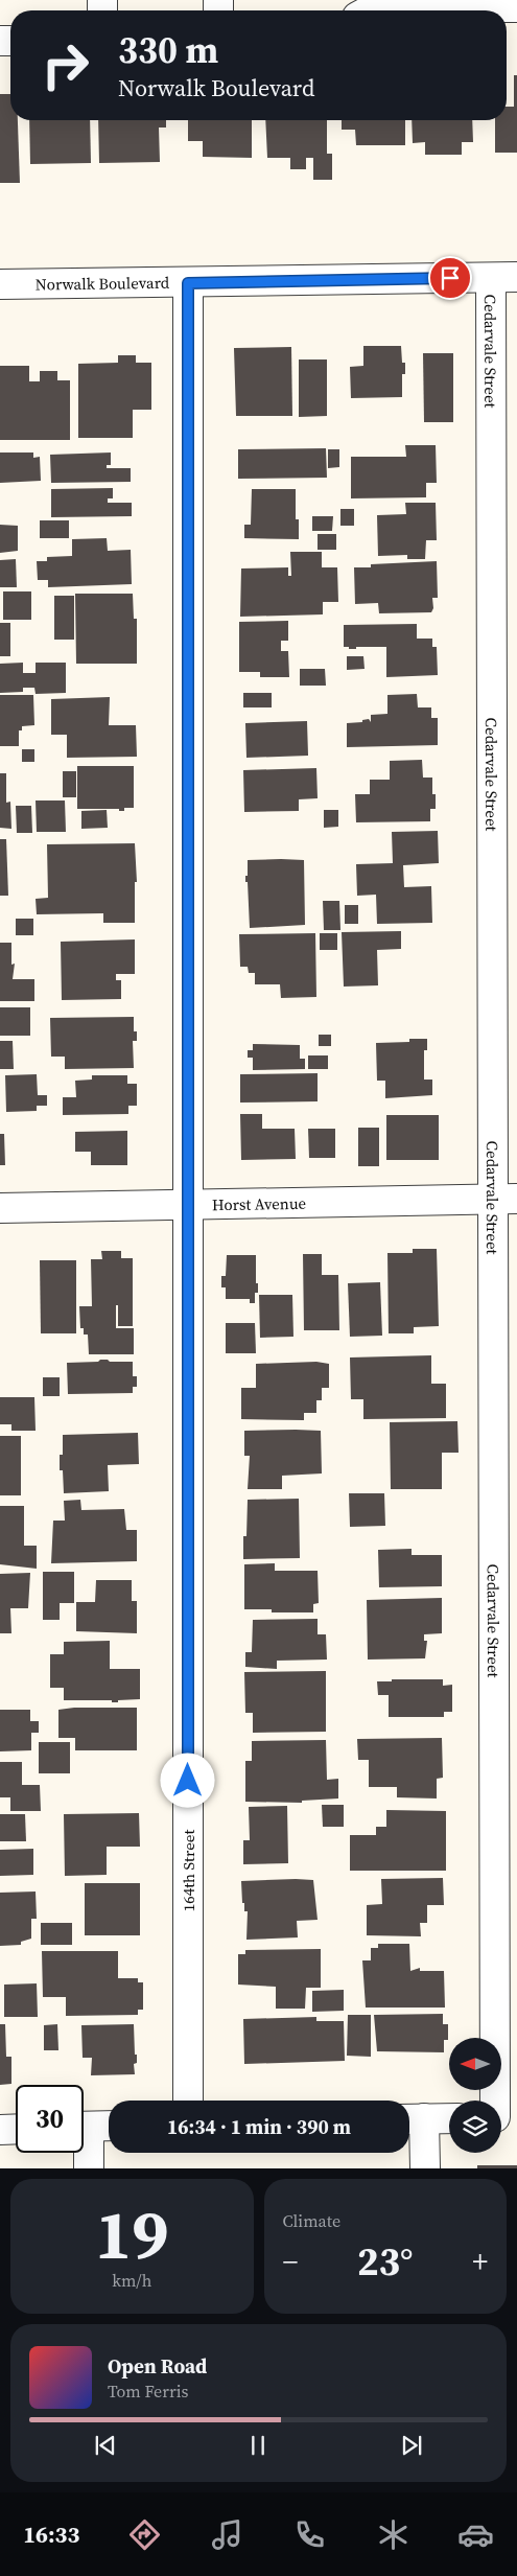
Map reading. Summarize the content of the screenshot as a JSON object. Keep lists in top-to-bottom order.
{
  "streets": {
    "street": [
      "Norwalk Boulevard",
      "Cedarvale Street",
      "Horst Avenue",
      "164th Street"
    ]
  },
  "crossings": [
    ["Norwalk Boulevard", "Cedarvale Street"],
    ["Norwalk Boulevard", "164th Street"],
    ["Cedarvale Street", "Horst Avenue"],
    ["Horst Avenue", "164th Street"]
  ],
  "north": "left",
  "page": {
    "turn": ["330 m", "Norwalk Boulevard"],
    "limit": "30",
    "trip": "16:34 · 1 min · 390 m",
    "tile": [
      ["19", "km/h"],
      "Climate"
    ],
    "heat": ["−", "23°", "+"],
    "song": ["Open Road", "Tom Ferris"],
    "tabs": "16:33"
  }
}
